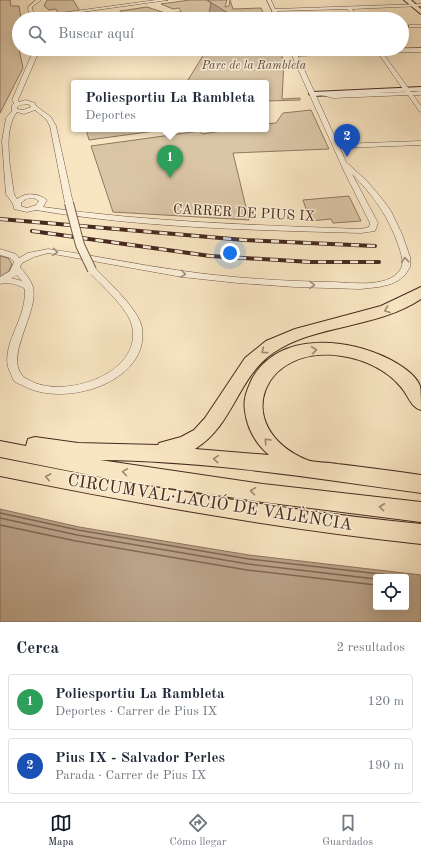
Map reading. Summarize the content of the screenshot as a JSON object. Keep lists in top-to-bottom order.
{
  "streets": {
    "highway": ["CIRCUMVAL·LACIÓ DE VALÈNCIA"],
    "street": ["CARRER DE PIUS IX"]
  },
  "parks": ["Parc de la Rambleta"],
  "page": {
    "search": "Buscar aquí",
    "popup": ["Poliesportiu La Rambleta", "Deportes"],
    "pins": ["2", "1"],
    "heading": ["Cerca", "2 resultados"],
    "list": [
      {
        "mark": "1",
        "name": "Poliesportiu La Rambleta",
        "note": "Deportes · Carrer de Pius IX",
        "value": "120 m"
      },
      {
        "mark": "2",
        "name": "Pius IX - Salvador Perles",
        "note": "Parada · Carrer de Pius IX",
        "value": "190 m"
      }
    ],
    "nav": ["Mapa", "Cómo llegar", "Guardados"]
  }
}
